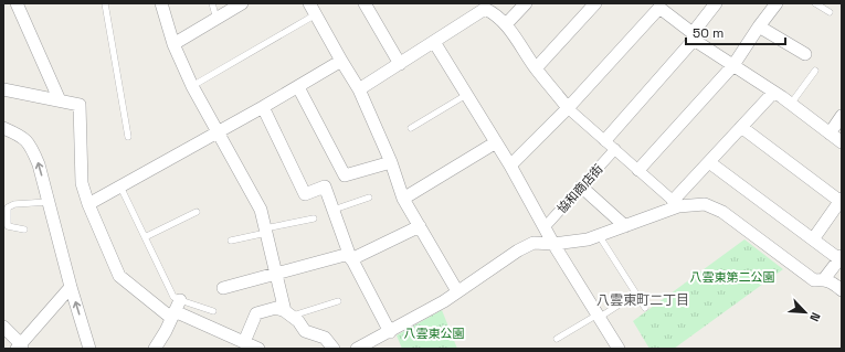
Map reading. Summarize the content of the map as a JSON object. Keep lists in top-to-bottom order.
{
  "streets": {
    "street": ["協和商店街"]
  },
  "districts": ["八雲東町二丁目"],
  "parks": ["八雲東第二公園", "八雲東公園"],
  "scale_bar": "50 m",
  "north": "bottom right"
}
